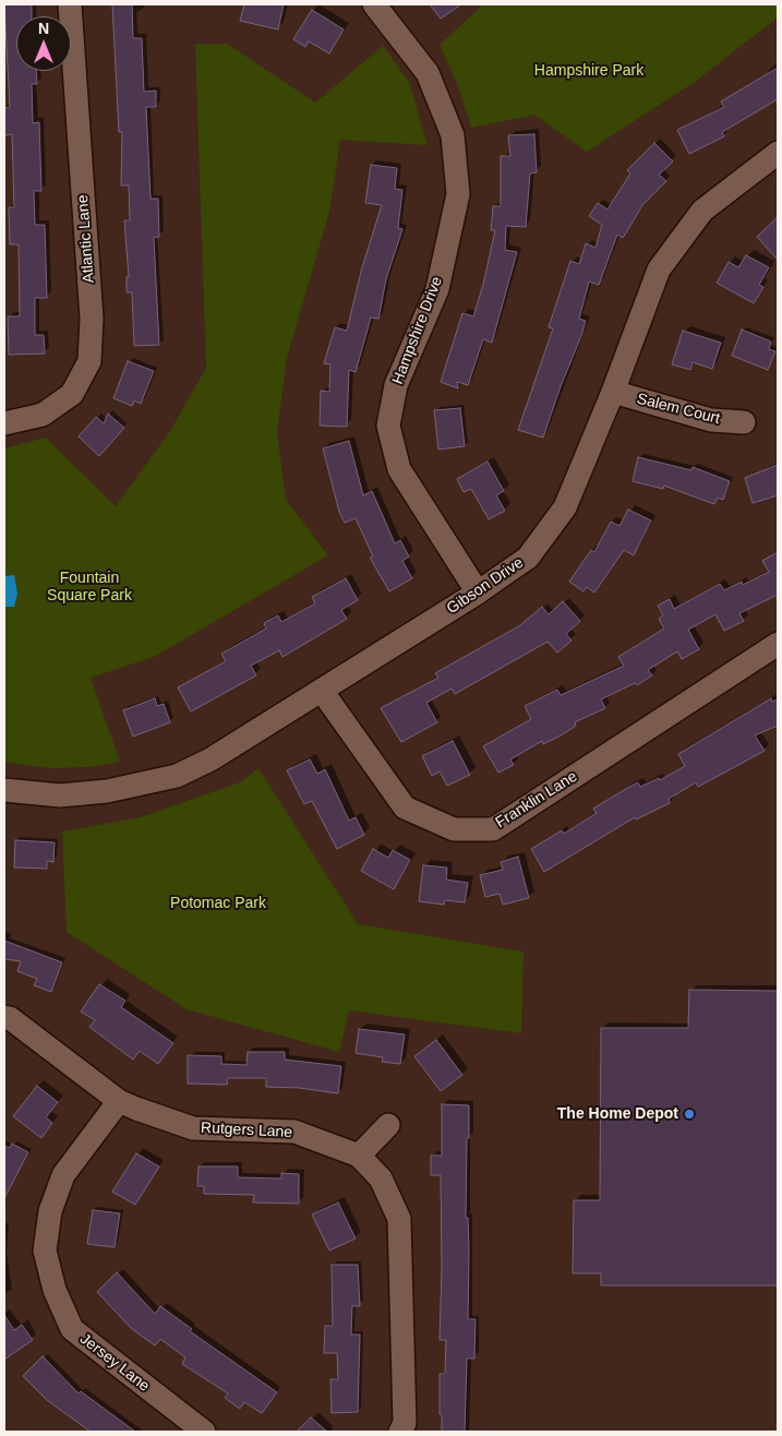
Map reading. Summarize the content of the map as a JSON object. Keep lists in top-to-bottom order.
{
  "streets": {
    "street": [
      "Atlantic Lane",
      "Hampshire Drive",
      "Salem Court",
      "Gibson Drive",
      "Franklin Lane",
      "Rutgers Lane",
      "Jersey Lane"
    ]
  },
  "crossings": [
    ["Hampshire Drive", "Gibson Drive"],
    ["Salem Court", "Gibson Drive"],
    ["Gibson Drive", "Franklin Lane"],
    ["Rutgers Lane", "Jersey Lane"]
  ],
  "parks": ["Hampshire Park", "Fountain Square Park", "Potomac Park"],
  "places": ["The Home Depot"],
  "north": "top"
}
